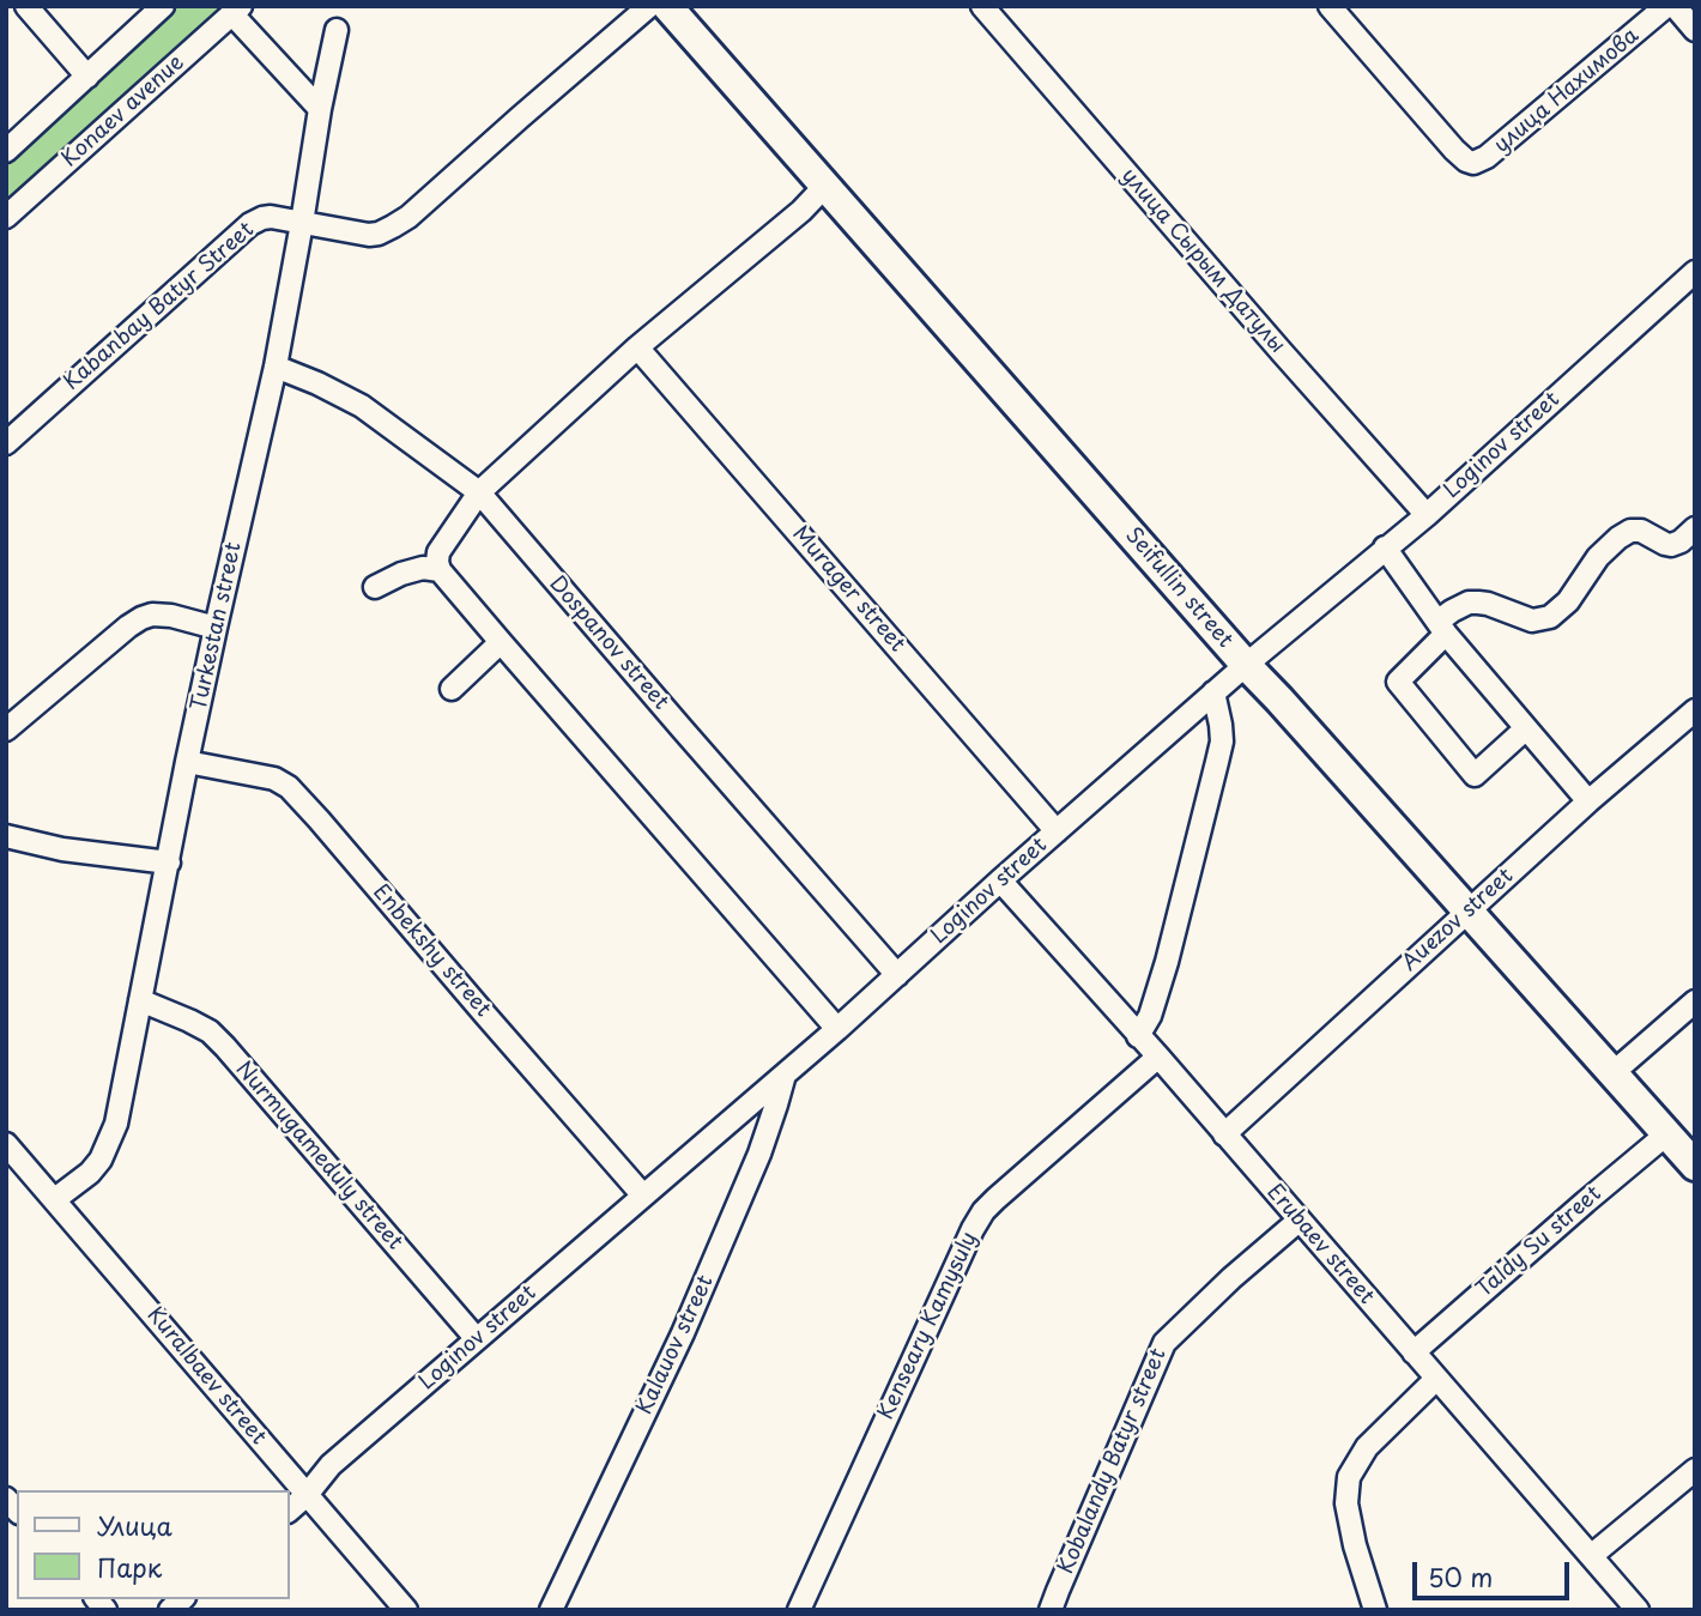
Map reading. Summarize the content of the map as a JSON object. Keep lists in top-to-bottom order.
{
  "streets": {
    "main road": ["Seifullin street"],
    "street": [
      "улица Нахимова",
      "Konaev avenue",
      "улица Сырым Датулы",
      "Kabanbay Batyr Street",
      "Loginov street",
      "Murager street",
      "Turkestan street",
      "Dospanov street",
      "Auezov street",
      "Enbekshy street",
      "Nurmugameduly street",
      "Taldy Su street",
      "Erubaev street",
      "Kenseary Kamysuly",
      "Kalauov street",
      "Kuralbaev street",
      "Kobalandy Batyr street"
    ]
  },
  "crossings": [
    ["улица Сырым Датулы", "Loginov street"],
    ["Kabanbay Batyr Street", "Turkestan street"],
    ["Loginov street", "Seifullin street"],
    ["Loginov street", "Murager street"],
    ["Loginov street", "Dospanov street"],
    ["Loginov street", "Enbekshy street"],
    ["Loginov street", "Nurmugameduly street"],
    ["Loginov street", "Erubaev street"],
    ["Loginov street", "Kalauov street"],
    ["Loginov street", "Kuralbaev street"],
    ["Seifullin street", "Auezov street"],
    ["Seifullin street", "Taldy Su street"],
    ["Turkestan street", "Dospanov street"],
    ["Turkestan street", "Enbekshy street"],
    ["Turkestan street", "Nurmugameduly street"],
    ["Turkestan street", "Kuralbaev street"],
    ["Auezov street", "Erubaev street"],
    ["Taldy Su street", "Erubaev street"],
    ["Erubaev street", "Kenseary Kamysuly"],
    ["Erubaev street", "Kobalandy Batyr street"]
  ],
  "legend": ["Улица", "Парк"],
  "scale_bar": "50 m"
}
